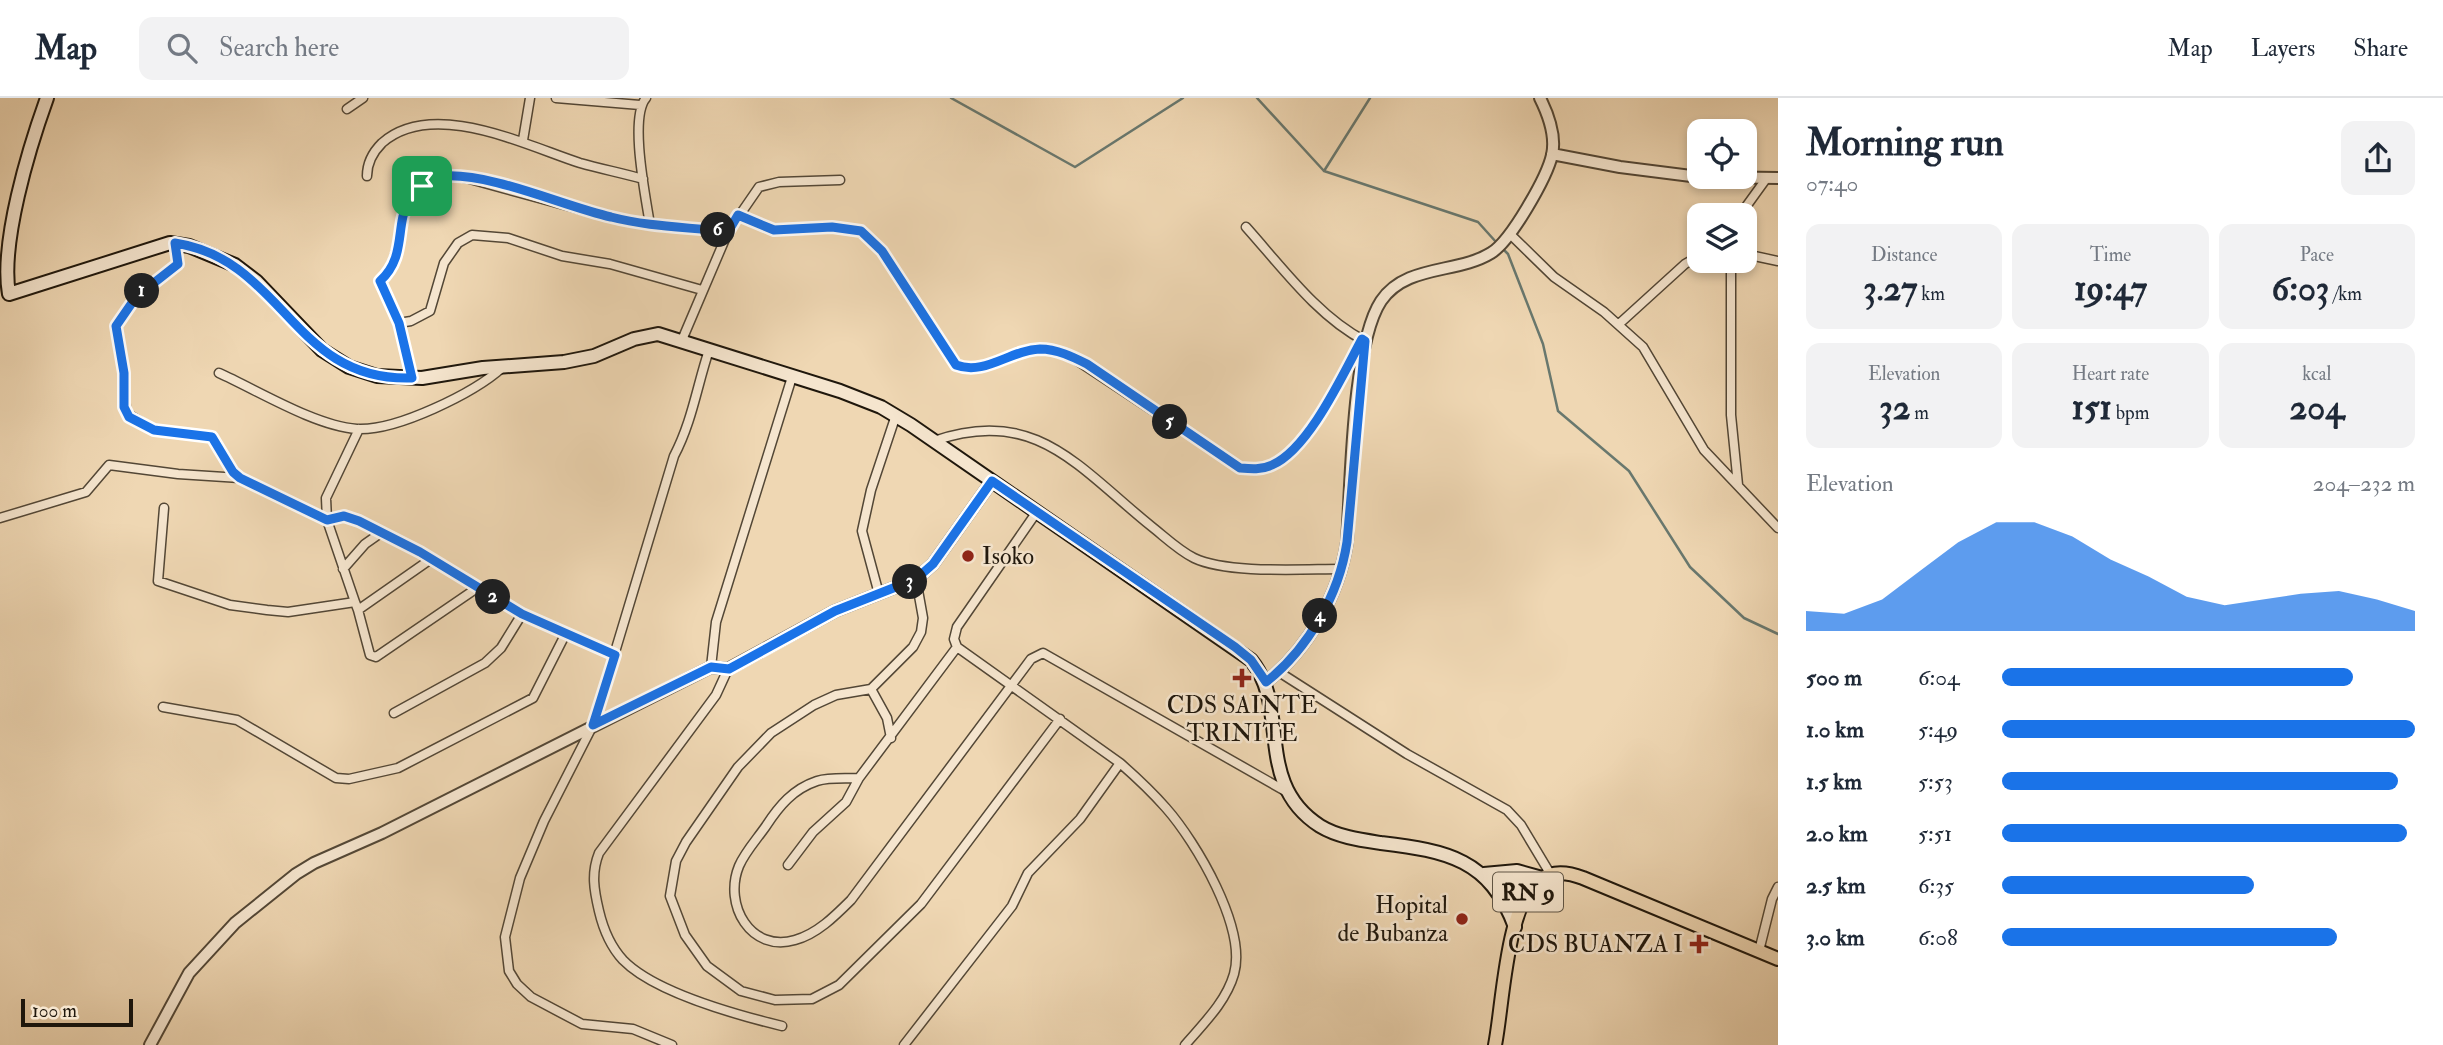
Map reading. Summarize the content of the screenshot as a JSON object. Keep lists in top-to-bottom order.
{
  "streets": {
    "main road": ["RN 9"]
  },
  "places": {
    "other": ["Isoko", "Hopital de Bubanza"],
    "health": ["CDS SAINTE TRINITE", "CDS BUANZA I"]
  },
  "scale_bar": "100 m",
  "page": {
    "header": "Map",
    "search": "Search here",
    "nav": ["Map", "Layers", "Share"],
    "heading": ["Morning run", "07:40"],
    "pins": [
      "6",
      "1",
      "5",
      "3",
      "2",
      "4"
    ],
    "stats": [
      ["Distance", "3.27 km"],
      ["Time", "19:47"],
      ["Pace", "6:03 /km"],
      ["Elevation", "32 m"],
      ["Heart rate", "151 bpm"],
      ["kcal", "204"]
    ],
    "chart": ["Elevation", "204–232 m"],
    "list": [
      {
        "name": "500 m",
        "note": "6:04"
      },
      {
        "name": "1.0 km",
        "note": "5:49"
      },
      {
        "name": "1.5 km",
        "note": "5:53"
      },
      {
        "name": "2.0 km",
        "note": "5:51"
      },
      {
        "name": "2.5 km",
        "note": "6:35"
      },
      {
        "name": "3.0 km",
        "note": "6:08"
      }
    ],
    "scale": "100 m"
  }
}
